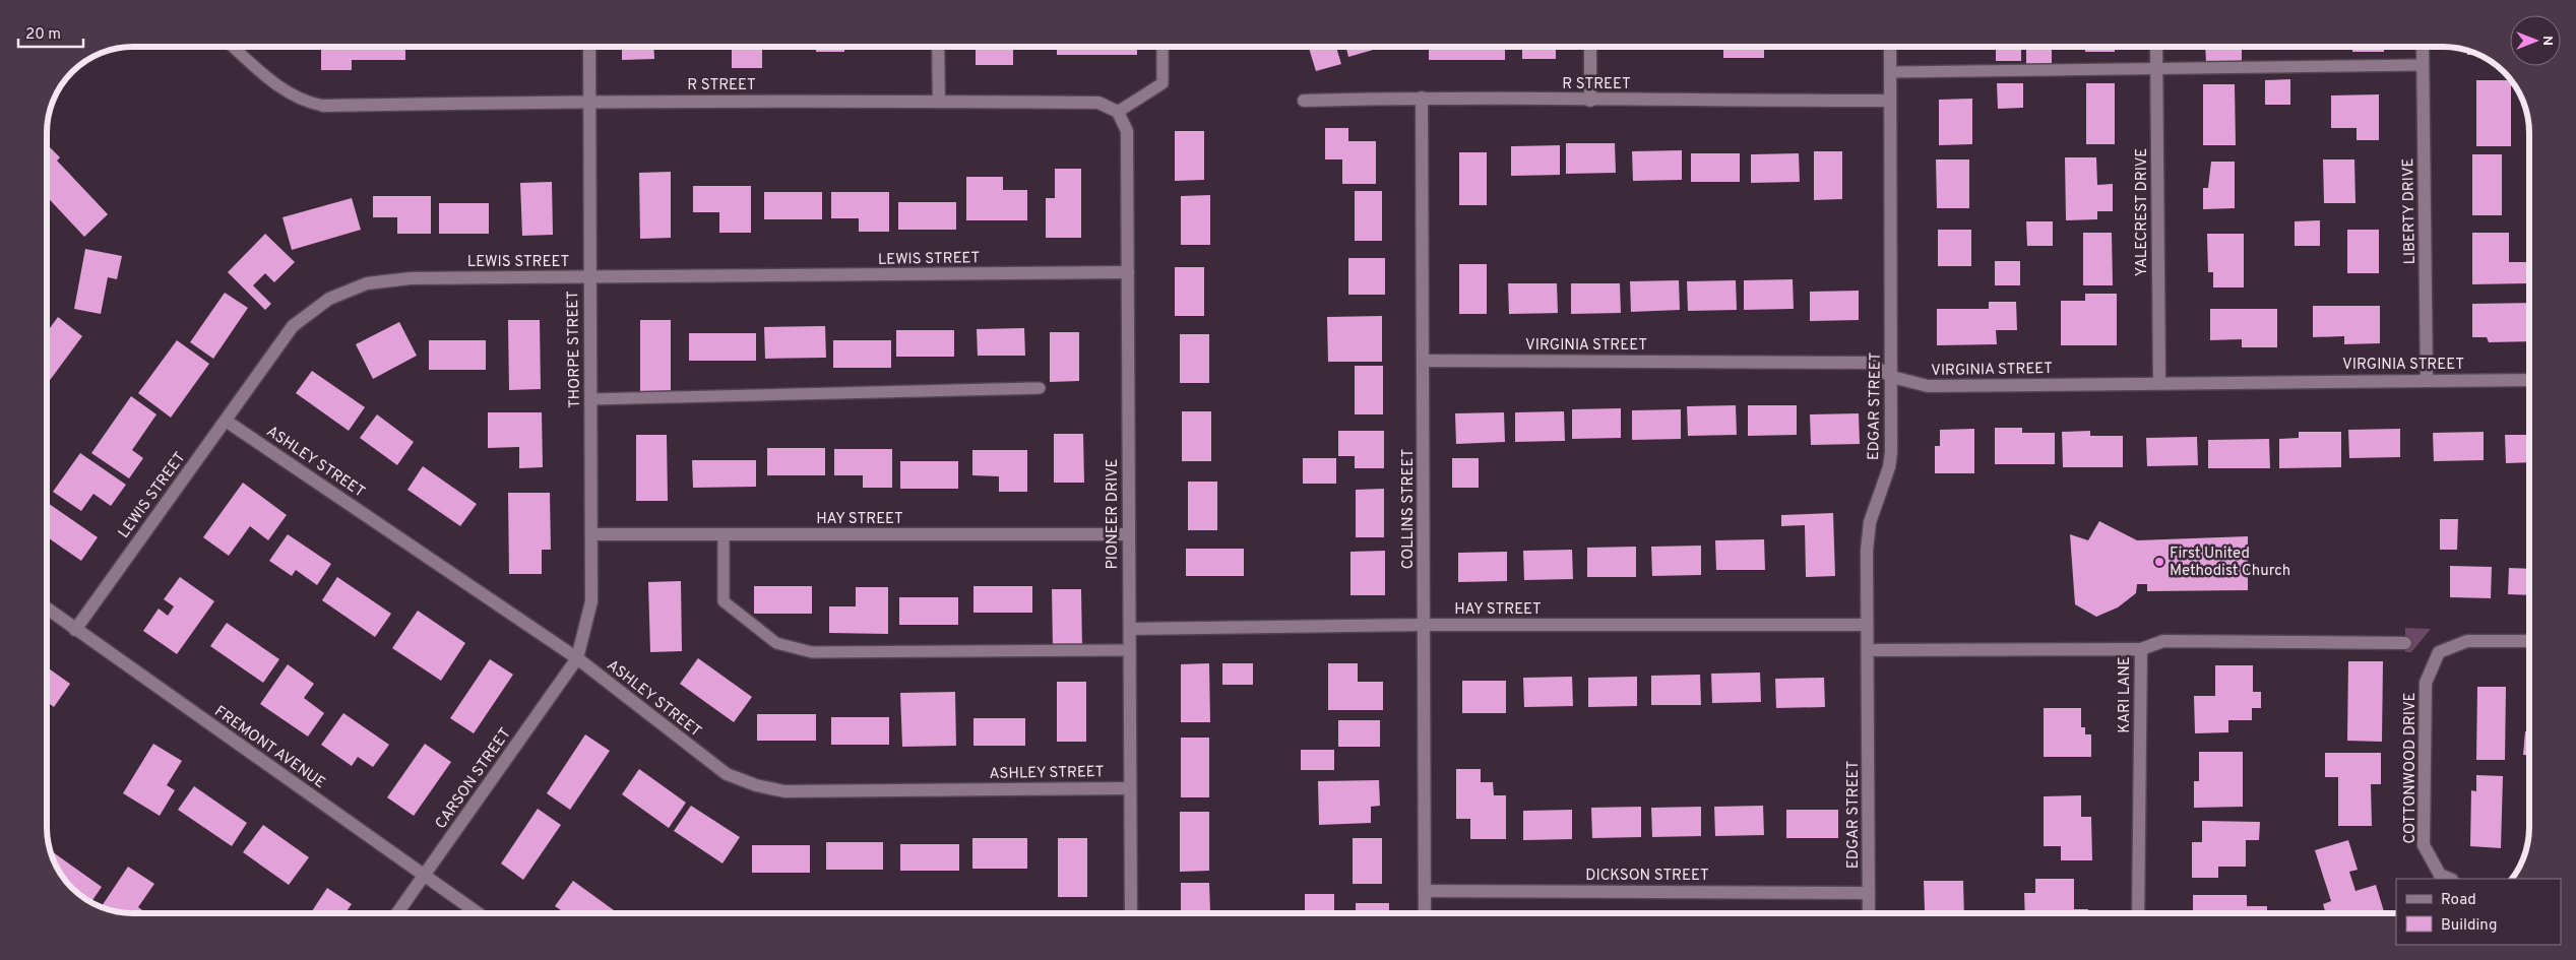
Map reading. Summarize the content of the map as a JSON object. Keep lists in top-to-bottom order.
{
  "streets": {
    "street": [
      "R STREET",
      "LIBERTY DRIVE",
      "YALECREST DRIVE",
      "LEWIS STREET",
      "VIRGINIA STREET",
      "THORPE STREET",
      "EDGAR STREET",
      "ASHLEY STREET",
      "COLLINS STREET",
      "PIONEER DRIVE",
      "HAY STREET",
      "KARI LANE",
      "FREMONT AVENUE",
      "COTTONWOOD DRIVE",
      "CARSON STREET",
      "DICKSON STREET"
    ]
  },
  "crossings": [
    ["R STREET", "THORPE STREET"],
    ["R STREET", "EDGAR STREET"],
    ["R STREET", "COLLINS STREET"],
    ["R STREET", "PIONEER DRIVE"],
    ["LIBERTY DRIVE", "VIRGINIA STREET"],
    ["YALECREST DRIVE", "VIRGINIA STREET"],
    ["LEWIS STREET", "THORPE STREET"],
    ["LEWIS STREET", "ASHLEY STREET"],
    ["LEWIS STREET", "PIONEER DRIVE"],
    ["LEWIS STREET", "FREMONT AVENUE"],
    ["VIRGINIA STREET", "EDGAR STREET"],
    ["VIRGINIA STREET", "COLLINS STREET"],
    ["THORPE STREET", "ASHLEY STREET"],
    ["THORPE STREET", "HAY STREET"],
    ["THORPE STREET", "CARSON STREET"],
    ["EDGAR STREET", "HAY STREET"],
    ["EDGAR STREET", "KARI LANE"],
    ["EDGAR STREET", "DICKSON STREET"],
    ["ASHLEY STREET", "PIONEER DRIVE"],
    ["ASHLEY STREET", "CARSON STREET"],
    ["COLLINS STREET", "HAY STREET"],
    ["COLLINS STREET", "DICKSON STREET"],
    ["PIONEER DRIVE", "HAY STREET"],
    ["FREMONT AVENUE", "CARSON STREET"]
  ],
  "places": ["First United Methodist Church"],
  "legend": ["Road", "Building"],
  "scale_bar": "20 m",
  "north": "right"
}
